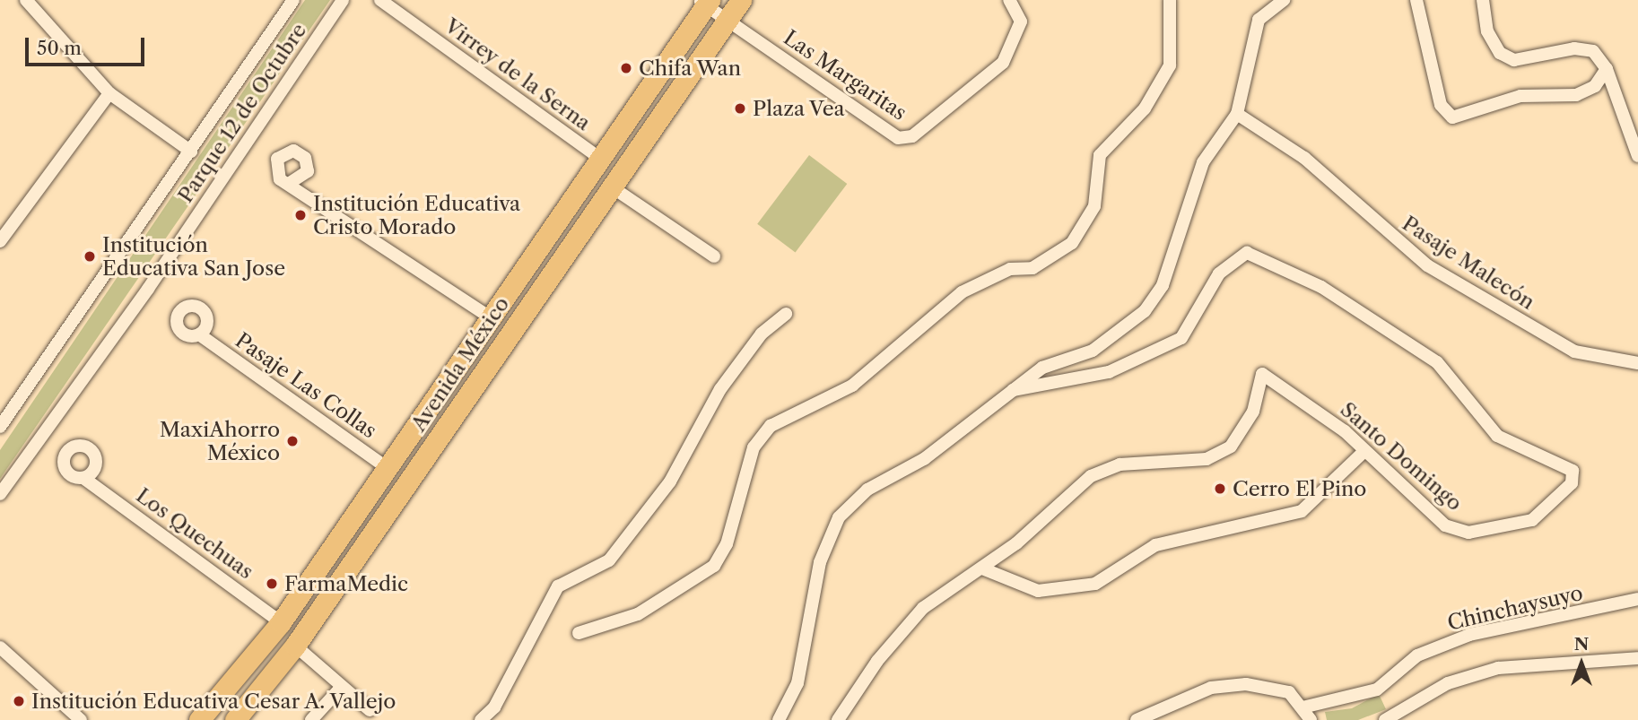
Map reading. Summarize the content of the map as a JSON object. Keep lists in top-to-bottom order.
{
  "streets": {
    "main road": ["Avenida México"],
    "street": [
      "Virrey de la Serna",
      "Las Margaritas",
      "Parque 12 de Octubre",
      "Pasaje Malecón",
      "Pasaje Las Collas",
      "Santo Domingo",
      "Los Quechuas",
      "Chinchaysuyo"
    ]
  },
  "crossings": [
    ["Virrey de la Serna", "Avenida México"],
    ["Las Margaritas", "Avenida México"],
    ["Avenida México", "Pasaje Las Collas"],
    ["Avenida México", "Los Quechuas"]
  ],
  "places": [
    "Chifa Wan",
    "Plaza Vea",
    "Institución Educativa Cristo Morado",
    "Institución Educativa San Jose",
    "MaxiAhorro México",
    "Cerro El Pino",
    "FarmaMedic",
    "Institución Educativa Cesar A. Vallejo"
  ],
  "scale_bar": "50 m",
  "north": "top"
}
